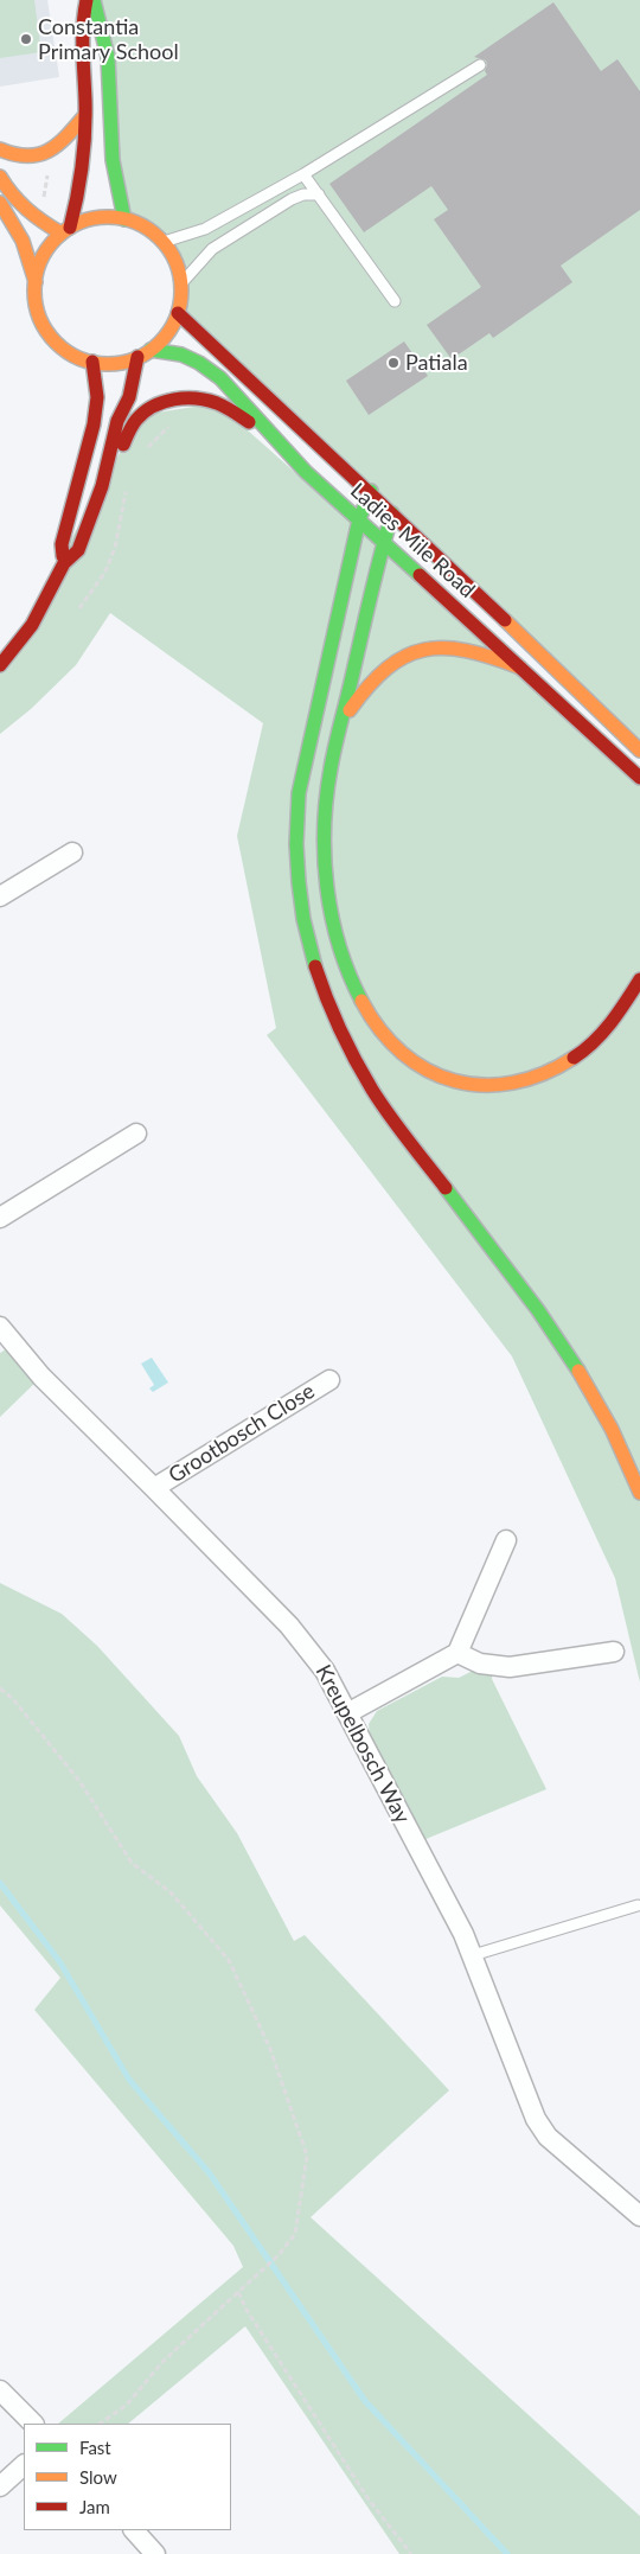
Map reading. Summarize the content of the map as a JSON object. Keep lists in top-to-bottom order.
{
  "streets": {
    "main road": ["Ladies Mile Road"],
    "street": ["Grootbosch Close", "Kreupelbosch Way"]
  },
  "crossings": [
    ["Grootbosch Close", "Kreupelbosch Way"]
  ],
  "places": ["Constantia Primary School", "Patiala"],
  "legend": ["Fast", "Slow", "Jam"]
}
